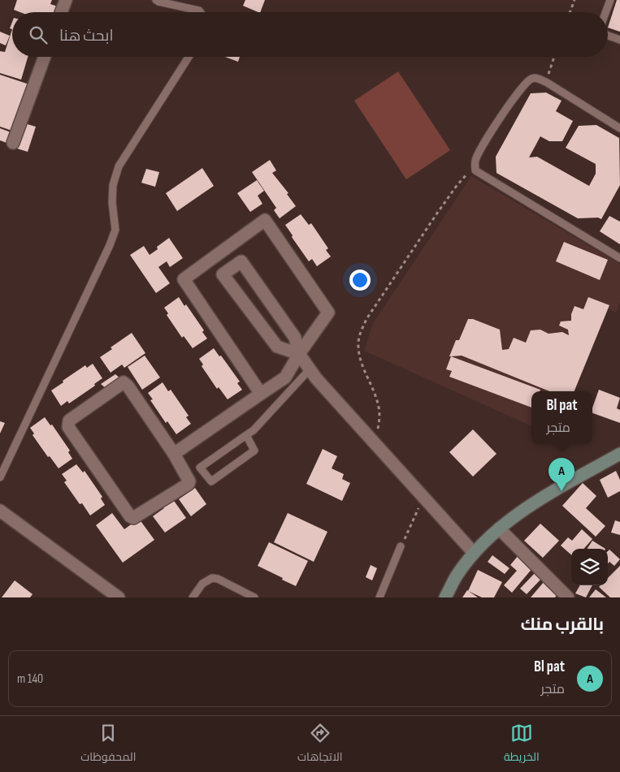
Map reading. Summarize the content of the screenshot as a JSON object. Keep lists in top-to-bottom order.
{
  "page": {
    "search": "ابحث هنا",
    "popup": ["Bl pat", "متجر"],
    "pins": "A",
    "heading": "بالقرب منك",
    "list": [
      {
        "mark": "A",
        "name": "Bl pat",
        "note": "متجر",
        "value": "140 m"
      }
    ],
    "nav": ["الخريطة", "الاتجاهات", "المحفوظات"]
  }
}
